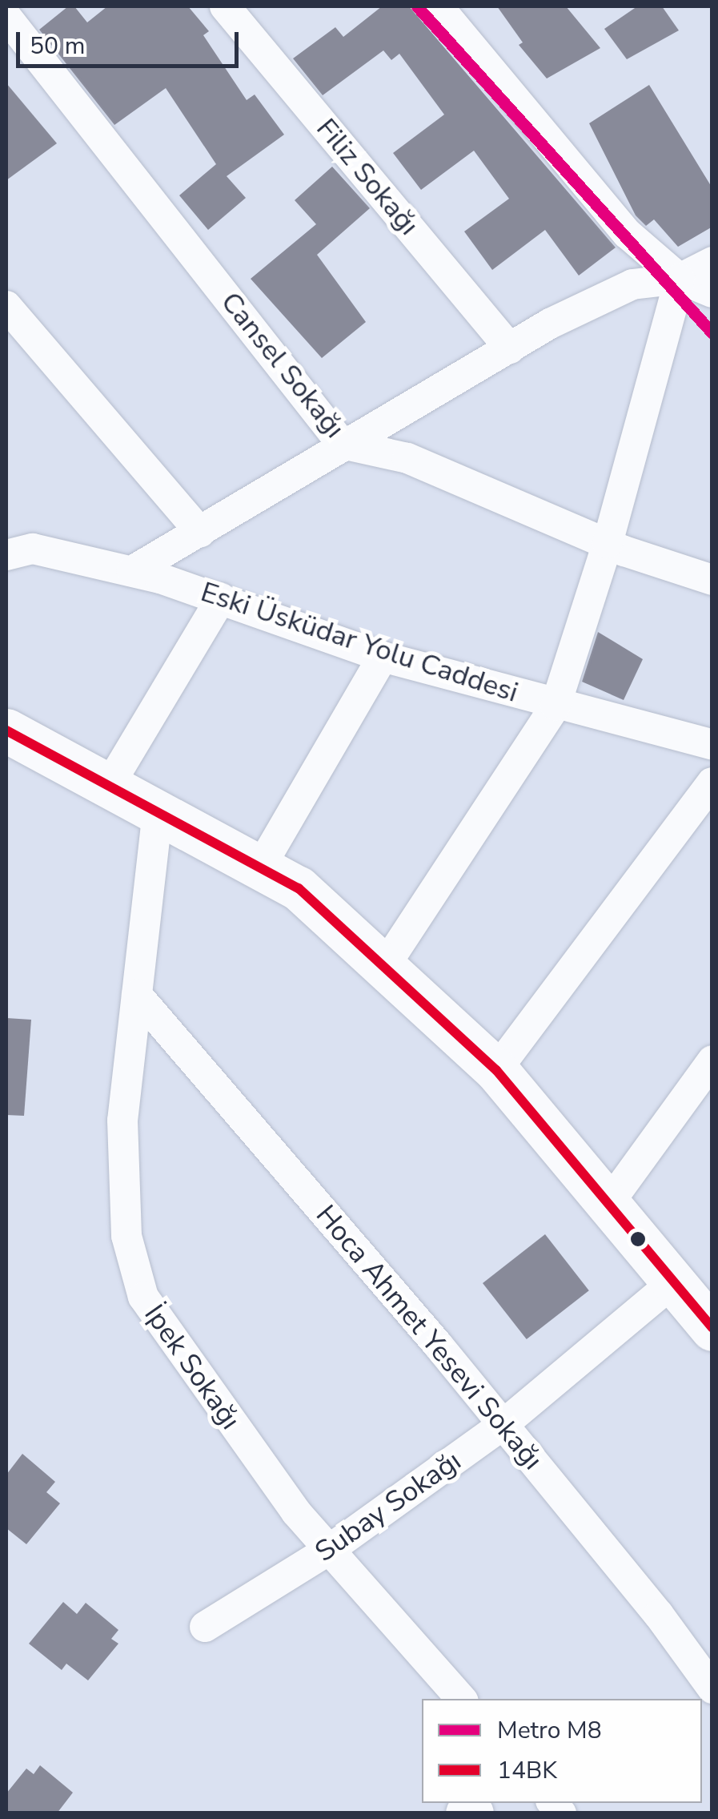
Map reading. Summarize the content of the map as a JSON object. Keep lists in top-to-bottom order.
{
  "streets": {
    "street": [
      "Filiz Sokağı",
      "Cansel Sokağı",
      "Eski Üsküdar Yolu Caddesi",
      "Hoca Ahmet Yesevi Sokağı",
      "İpek Sokağı",
      "Subay Sokağı"
    ]
  },
  "crossings": [
    ["Hoca Ahmet Yesevi Sokağı", "İpek Sokağı"],
    ["Hoca Ahmet Yesevi Sokağı", "Subay Sokağı"],
    ["İpek Sokağı", "Subay Sokağı"]
  ],
  "lines": ["metro line M8", "transit line 14BK"],
  "legend": ["Metro M8", "14BK"],
  "scale_bar": "50 m"
}
